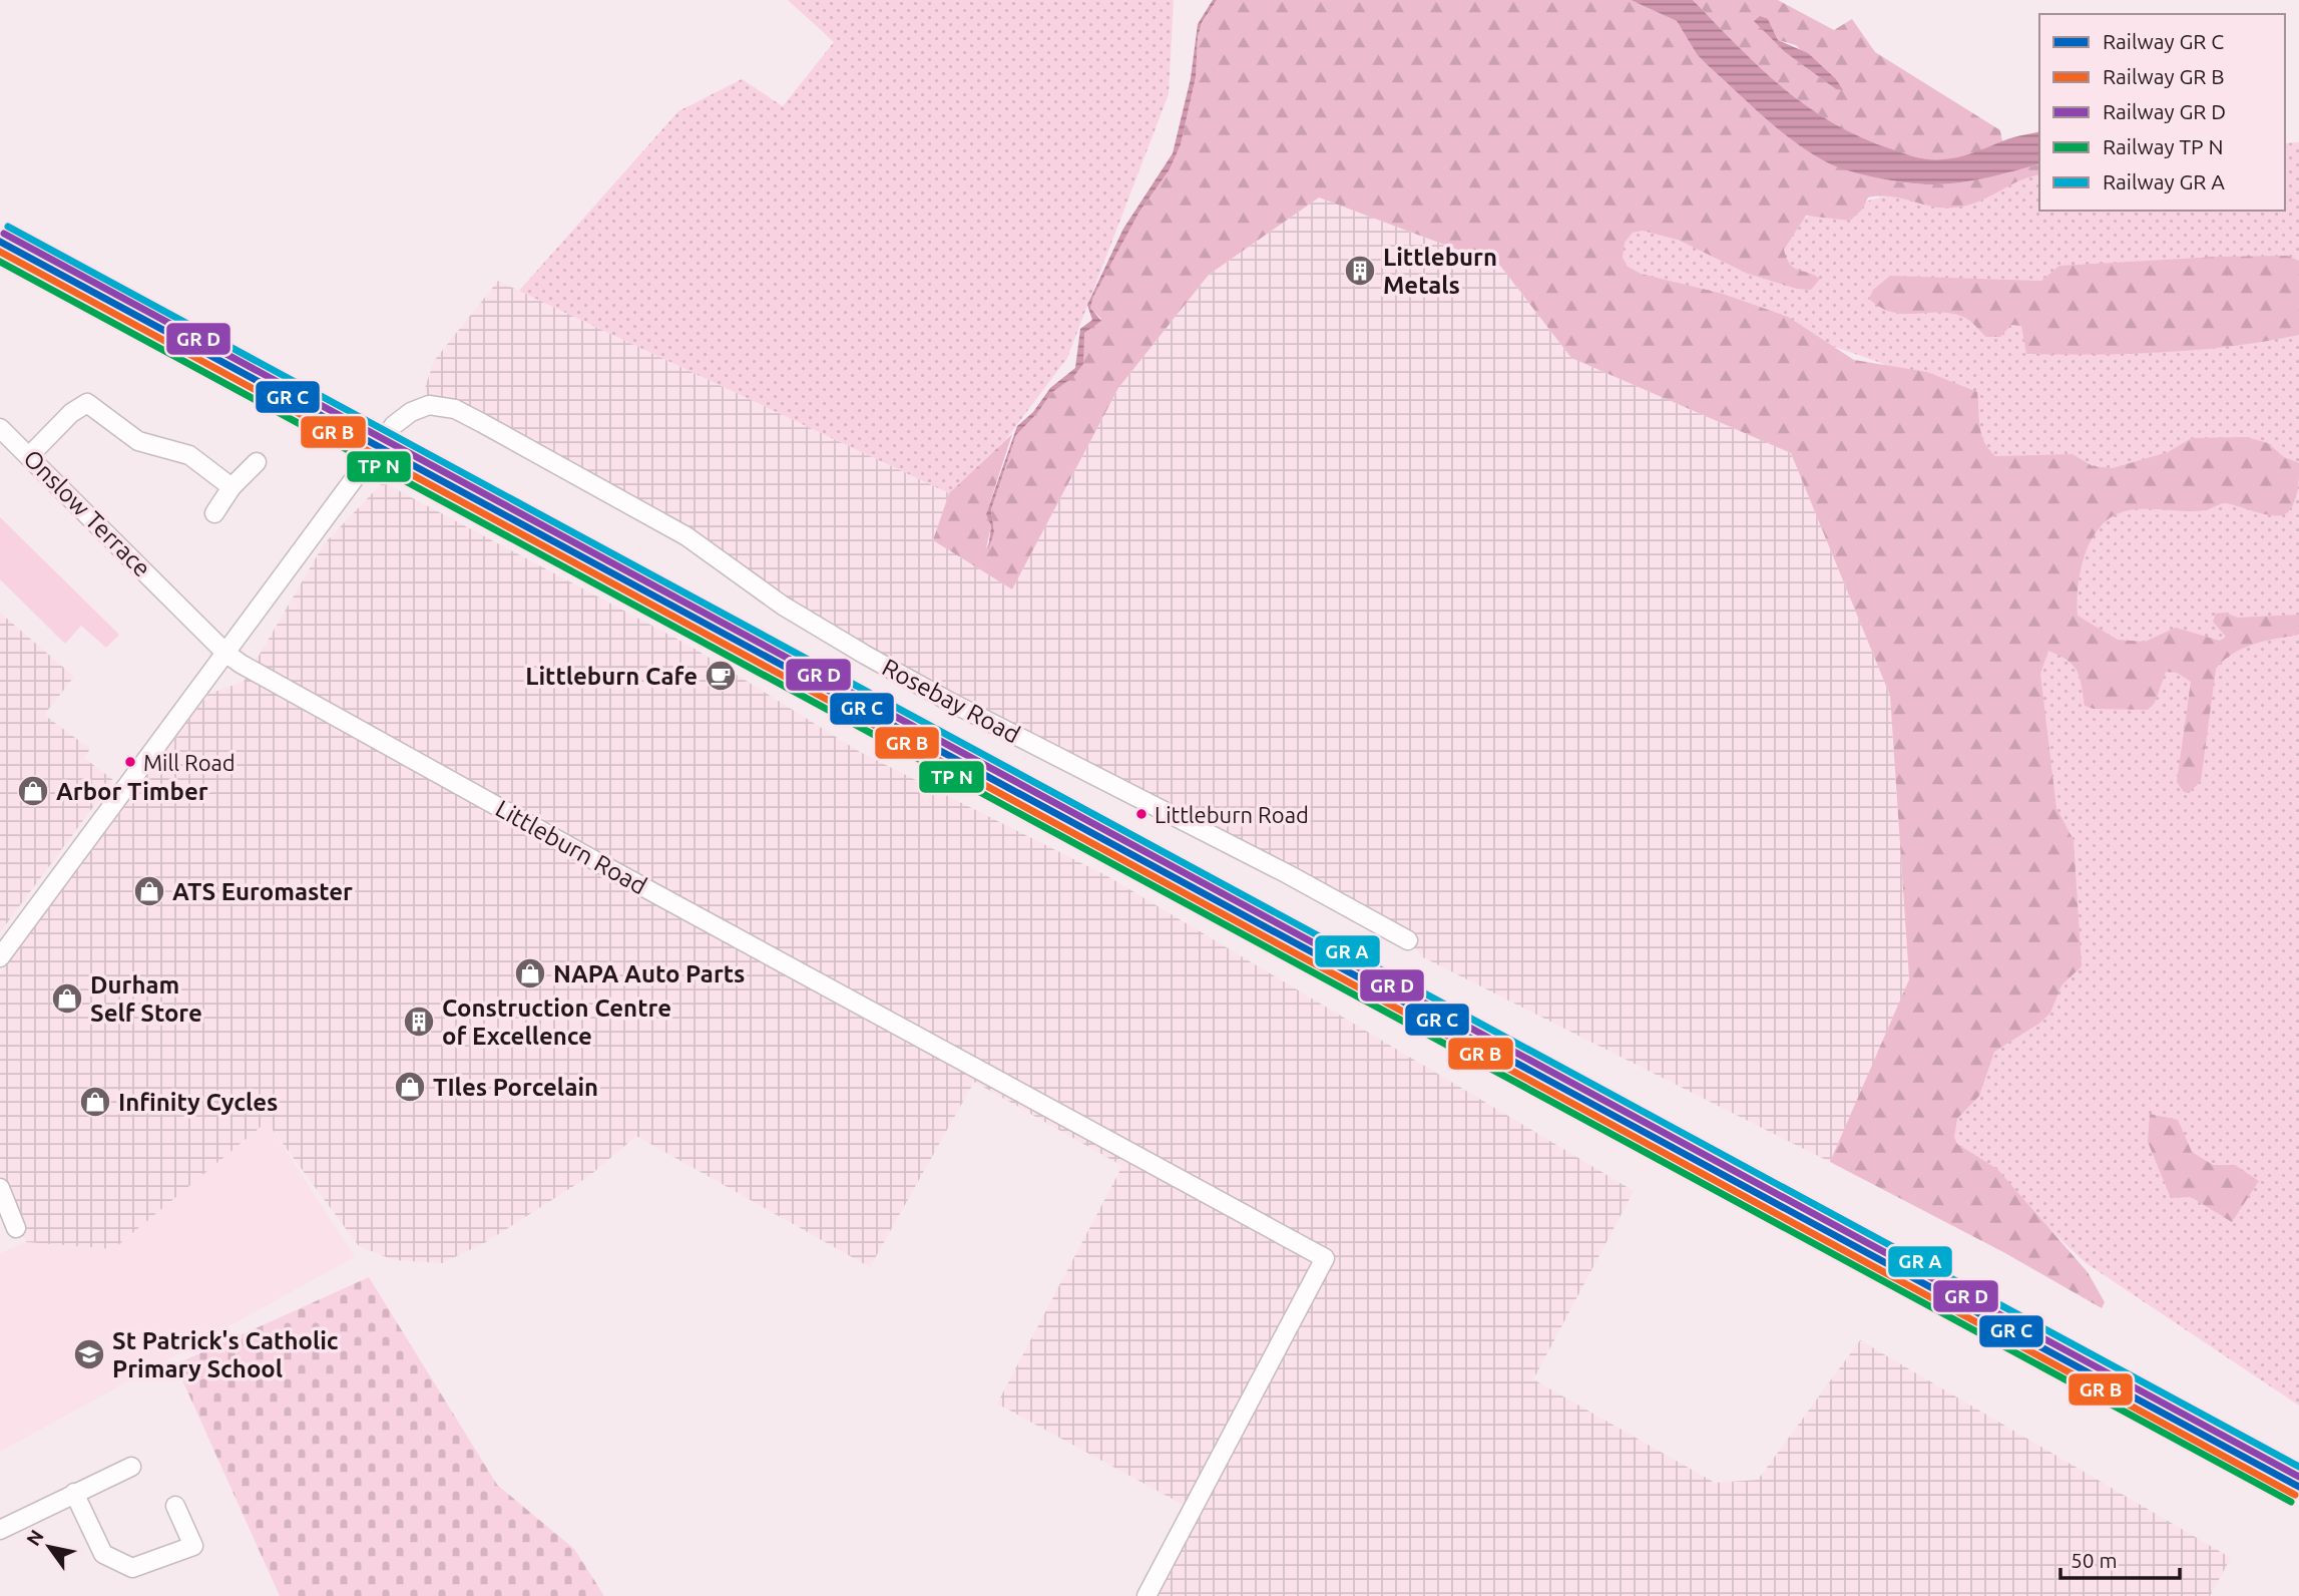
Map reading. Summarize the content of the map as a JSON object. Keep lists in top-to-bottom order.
{
  "streets": {
    "street": ["Onslow Terrace", "Rosebay Road", "Littleburn Road"]
  },
  "crossings": [
    ["Onslow Terrace", "Rosebay Road"],
    ["Onslow Terrace", "Littleburn Road"],
    ["Rosebay Road", "Littleburn Road"]
  ],
  "places": {
    "building": ["Littleburn Metals", "Construction Centre of Excellence"],
    "cafe": ["Littleburn Cafe"],
    "other": ["Mill Road", "Littleburn Road"],
    "shop": [
      "Arbor Timber",
      "ATS Euromaster",
      "NAPA Auto Parts",
      "Durham Self Store",
      "TIles Porcelain",
      "Infinity Cycles"
    ],
    "school or university": ["St Patrick's Catholic Primary School"]
  },
  "legend": [
    "Railway GR C",
    "Railway GR B",
    "Railway GR D",
    "Railway TP N",
    "Railway GR A"
  ],
  "scale_bar": "50 m",
  "north": "top left"
}
